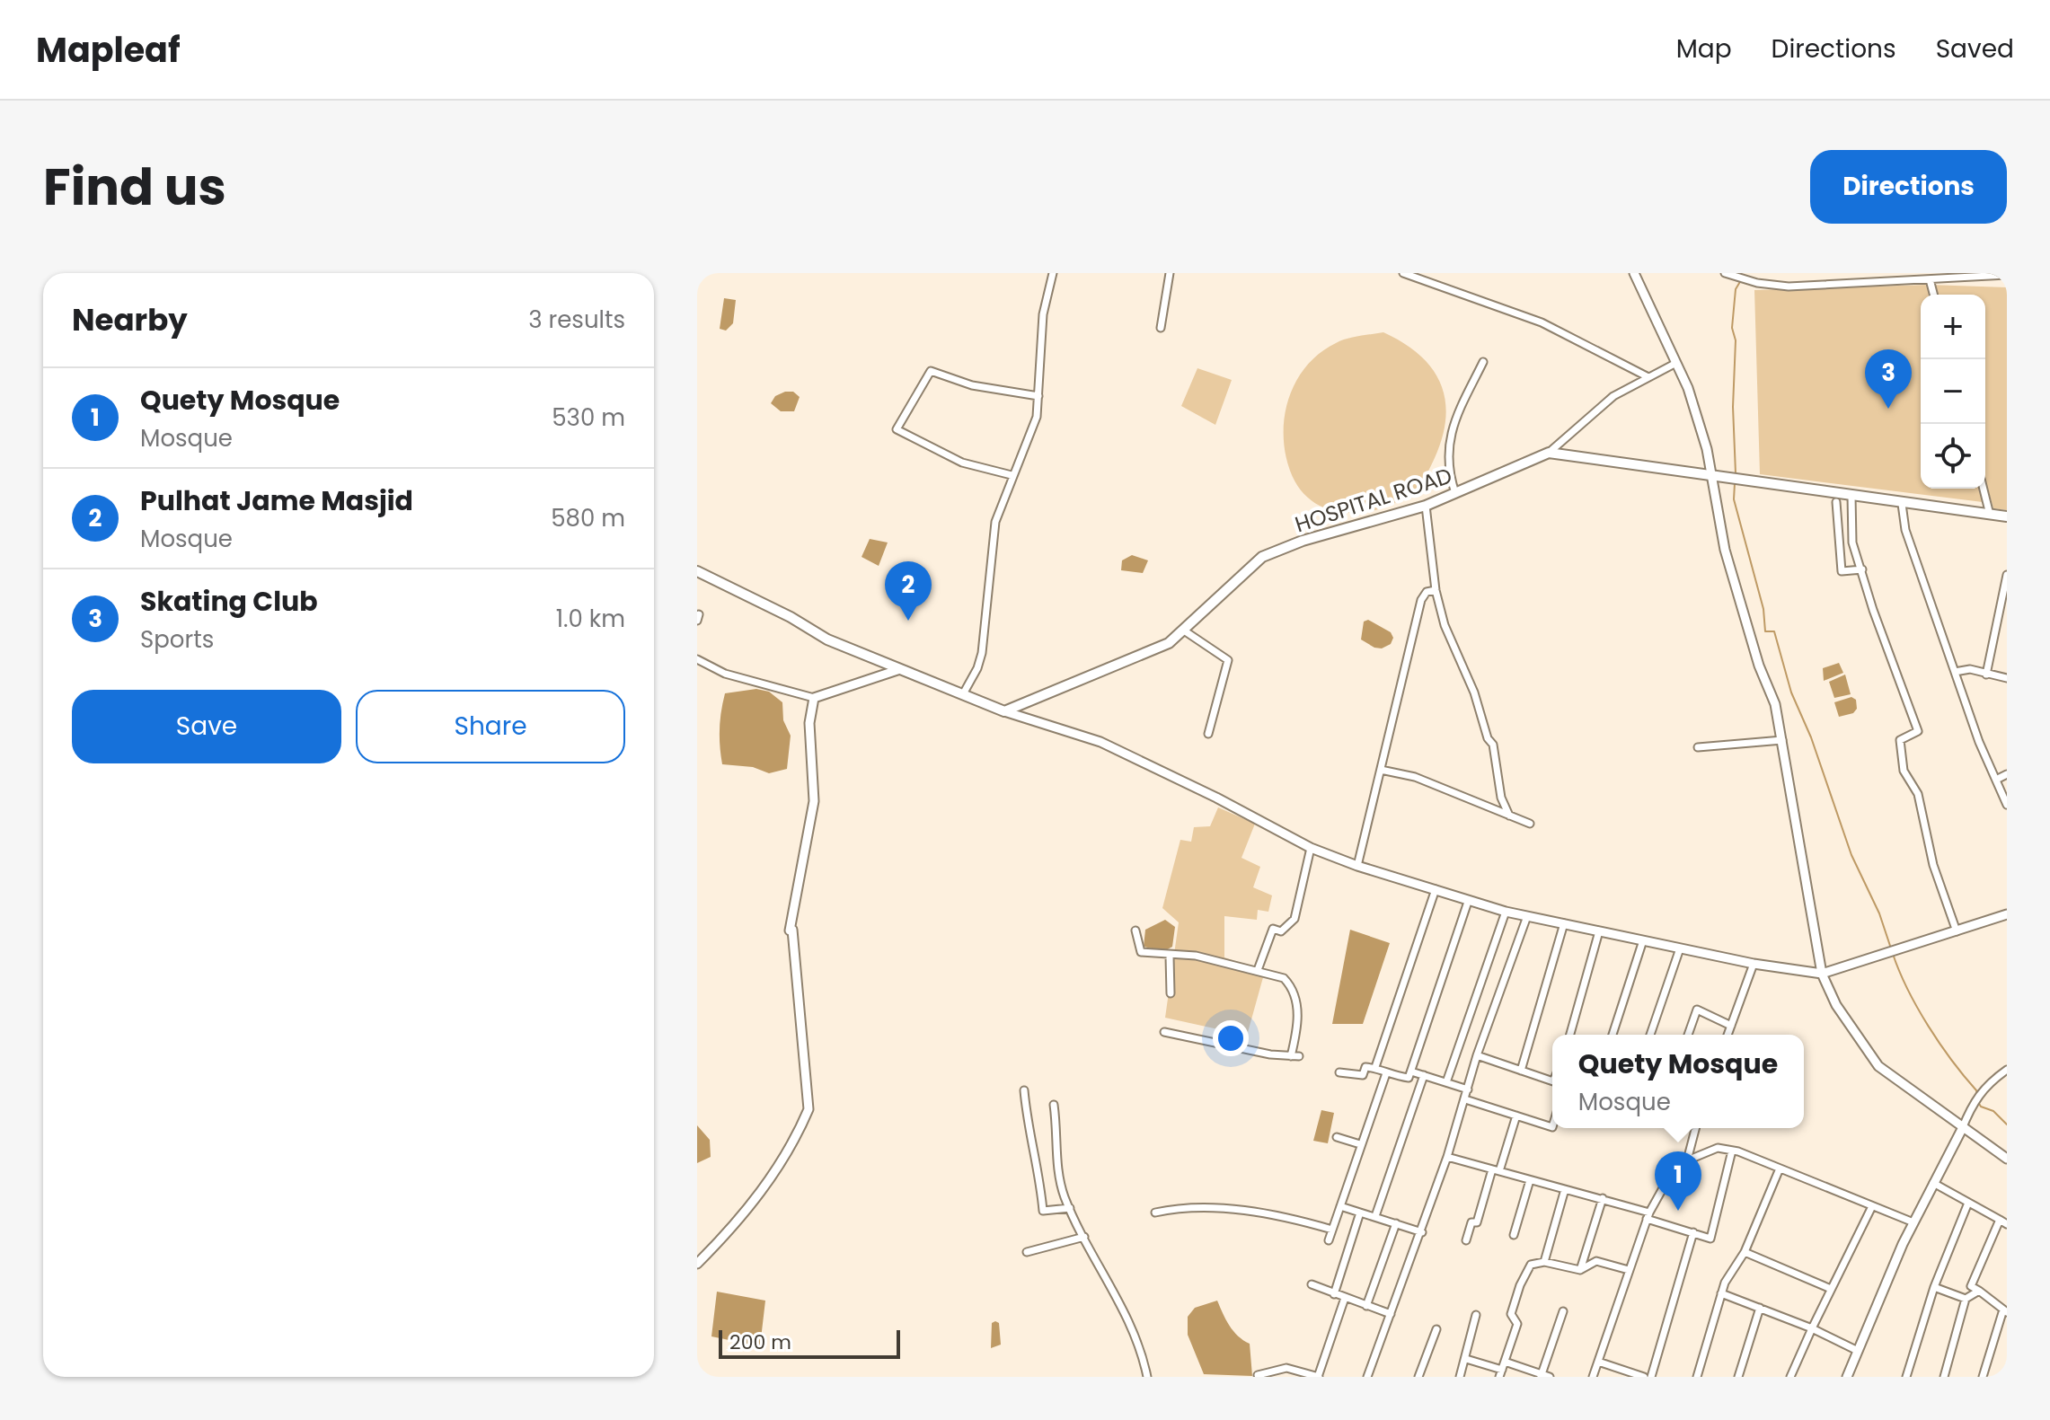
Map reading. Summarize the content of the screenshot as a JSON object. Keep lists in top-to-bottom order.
{
  "streets": {
    "main road": ["HOSPITAL ROAD"]
  },
  "scale_bar": "200 m",
  "page": {
    "header": "Mapleaf",
    "nav": ["Map", "Directions", "Saved"],
    "title": "Find us",
    "buttons": [
      "Directions",
      ["Save", "Share"]
    ],
    "heading": ["Nearby", "3 results"],
    "map_buttons": ["+", "−"],
    "pins": ["3", "2", "1"],
    "list": [
      {
        "mark": "1",
        "name": "Quety Mosque",
        "note": "Mosque",
        "value": "530 m"
      },
      {
        "mark": "2",
        "name": "Pulhat Jame Masjid",
        "note": "Mosque",
        "value": "580 m"
      },
      {
        "mark": "3",
        "name": "Skating Club",
        "note": "Sports",
        "value": "1.0 km"
      }
    ],
    "popup": ["Quety Mosque", "Mosque"],
    "scale": "200 m"
  }
}
